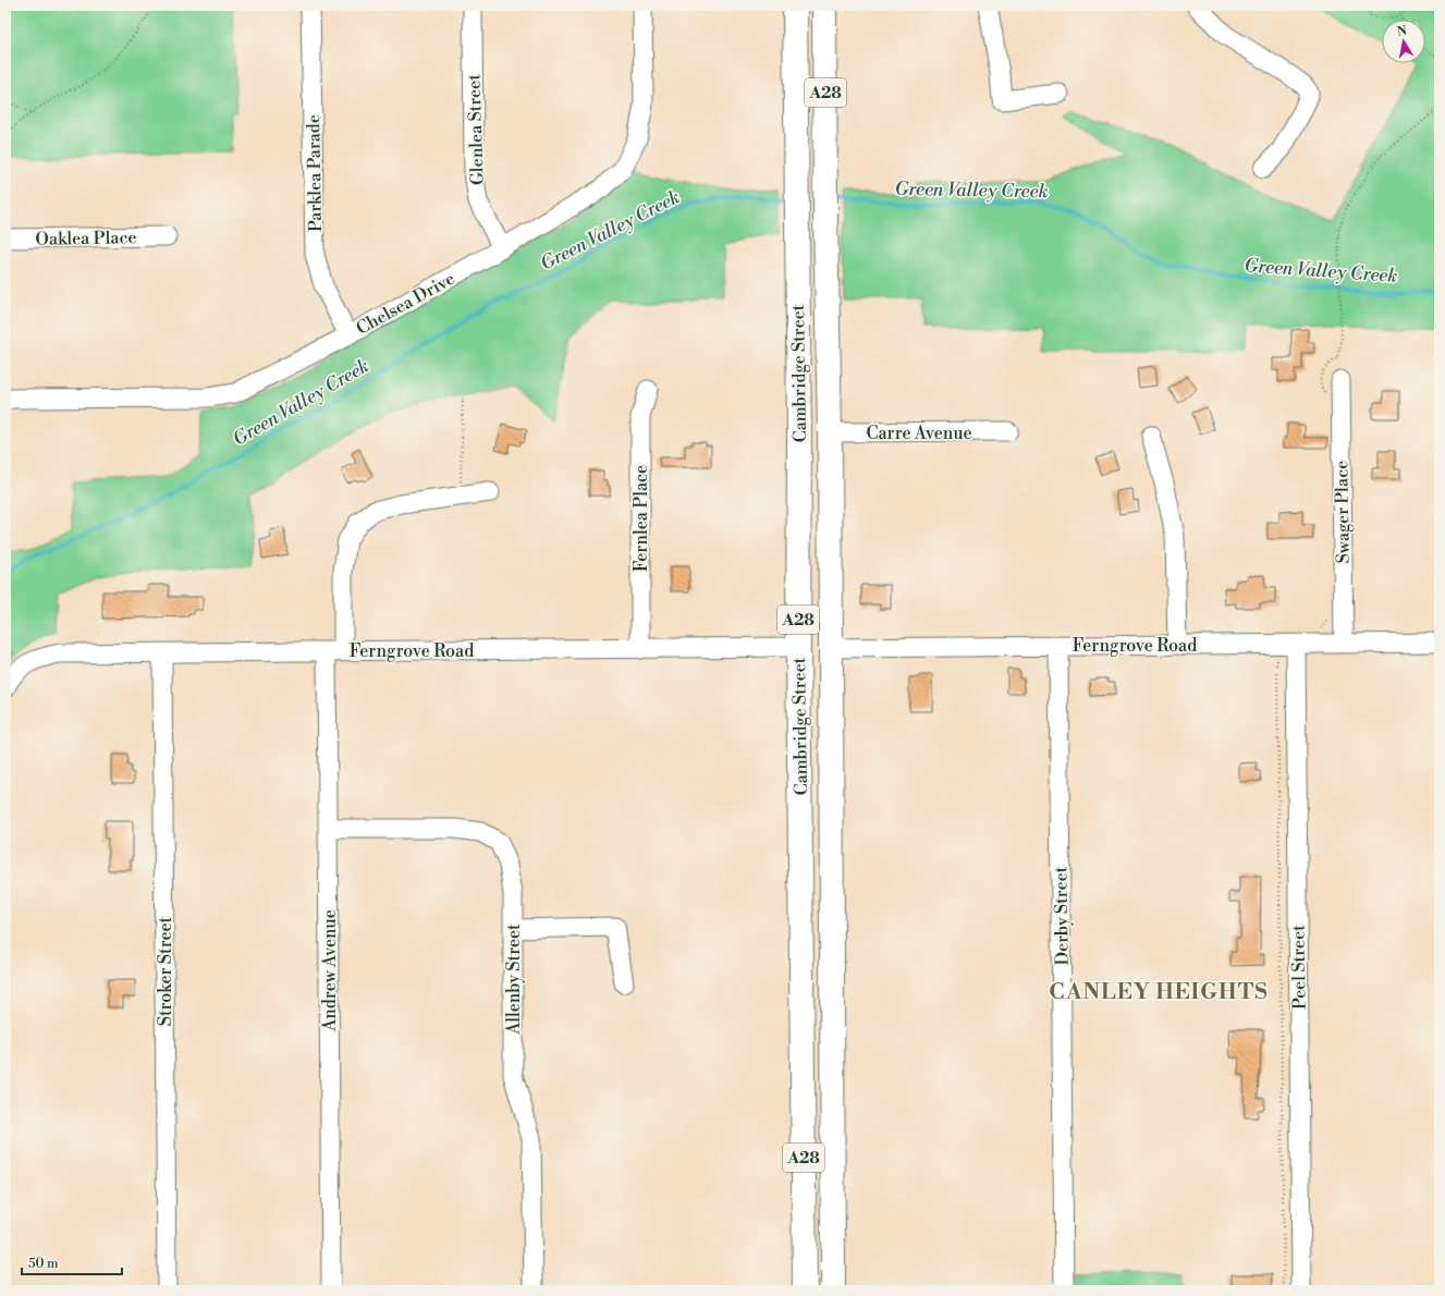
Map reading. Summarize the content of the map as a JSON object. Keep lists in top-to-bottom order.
{
  "streets": {
    "highway": ["A28", "Cambridge Street"],
    "street": [
      "Glenlea Street",
      "Parklea Parade",
      "Oaklea Place",
      "Chelsea Drive",
      "Carre Avenue",
      "Swager Place",
      "Fernlea Place",
      "Ferngrove Road",
      "Derby Street",
      "Peel Street",
      "Andrew Avenue",
      "Stroker Street",
      "Allenby Street"
    ]
  },
  "crossings": [
    ["Glenlea Street", "Chelsea Drive"],
    ["Parklea Parade", "Chelsea Drive"],
    ["Cambridge Street", "Carre Avenue"],
    ["Cambridge Street", "Ferngrove Road"],
    ["Swager Place", "Ferngrove Road"],
    ["Fernlea Place", "Ferngrove Road"],
    ["Ferngrove Road", "Derby Street"],
    ["Ferngrove Road", "Peel Street"],
    ["Ferngrove Road", "Andrew Avenue"],
    ["Ferngrove Road", "Stroker Street"],
    ["Andrew Avenue", "Allenby Street"]
  ],
  "districts": ["CANLEY HEIGHTS"],
  "water": ["Green Valley Creek"],
  "scale_bar": "50 m",
  "north": "top"
}
